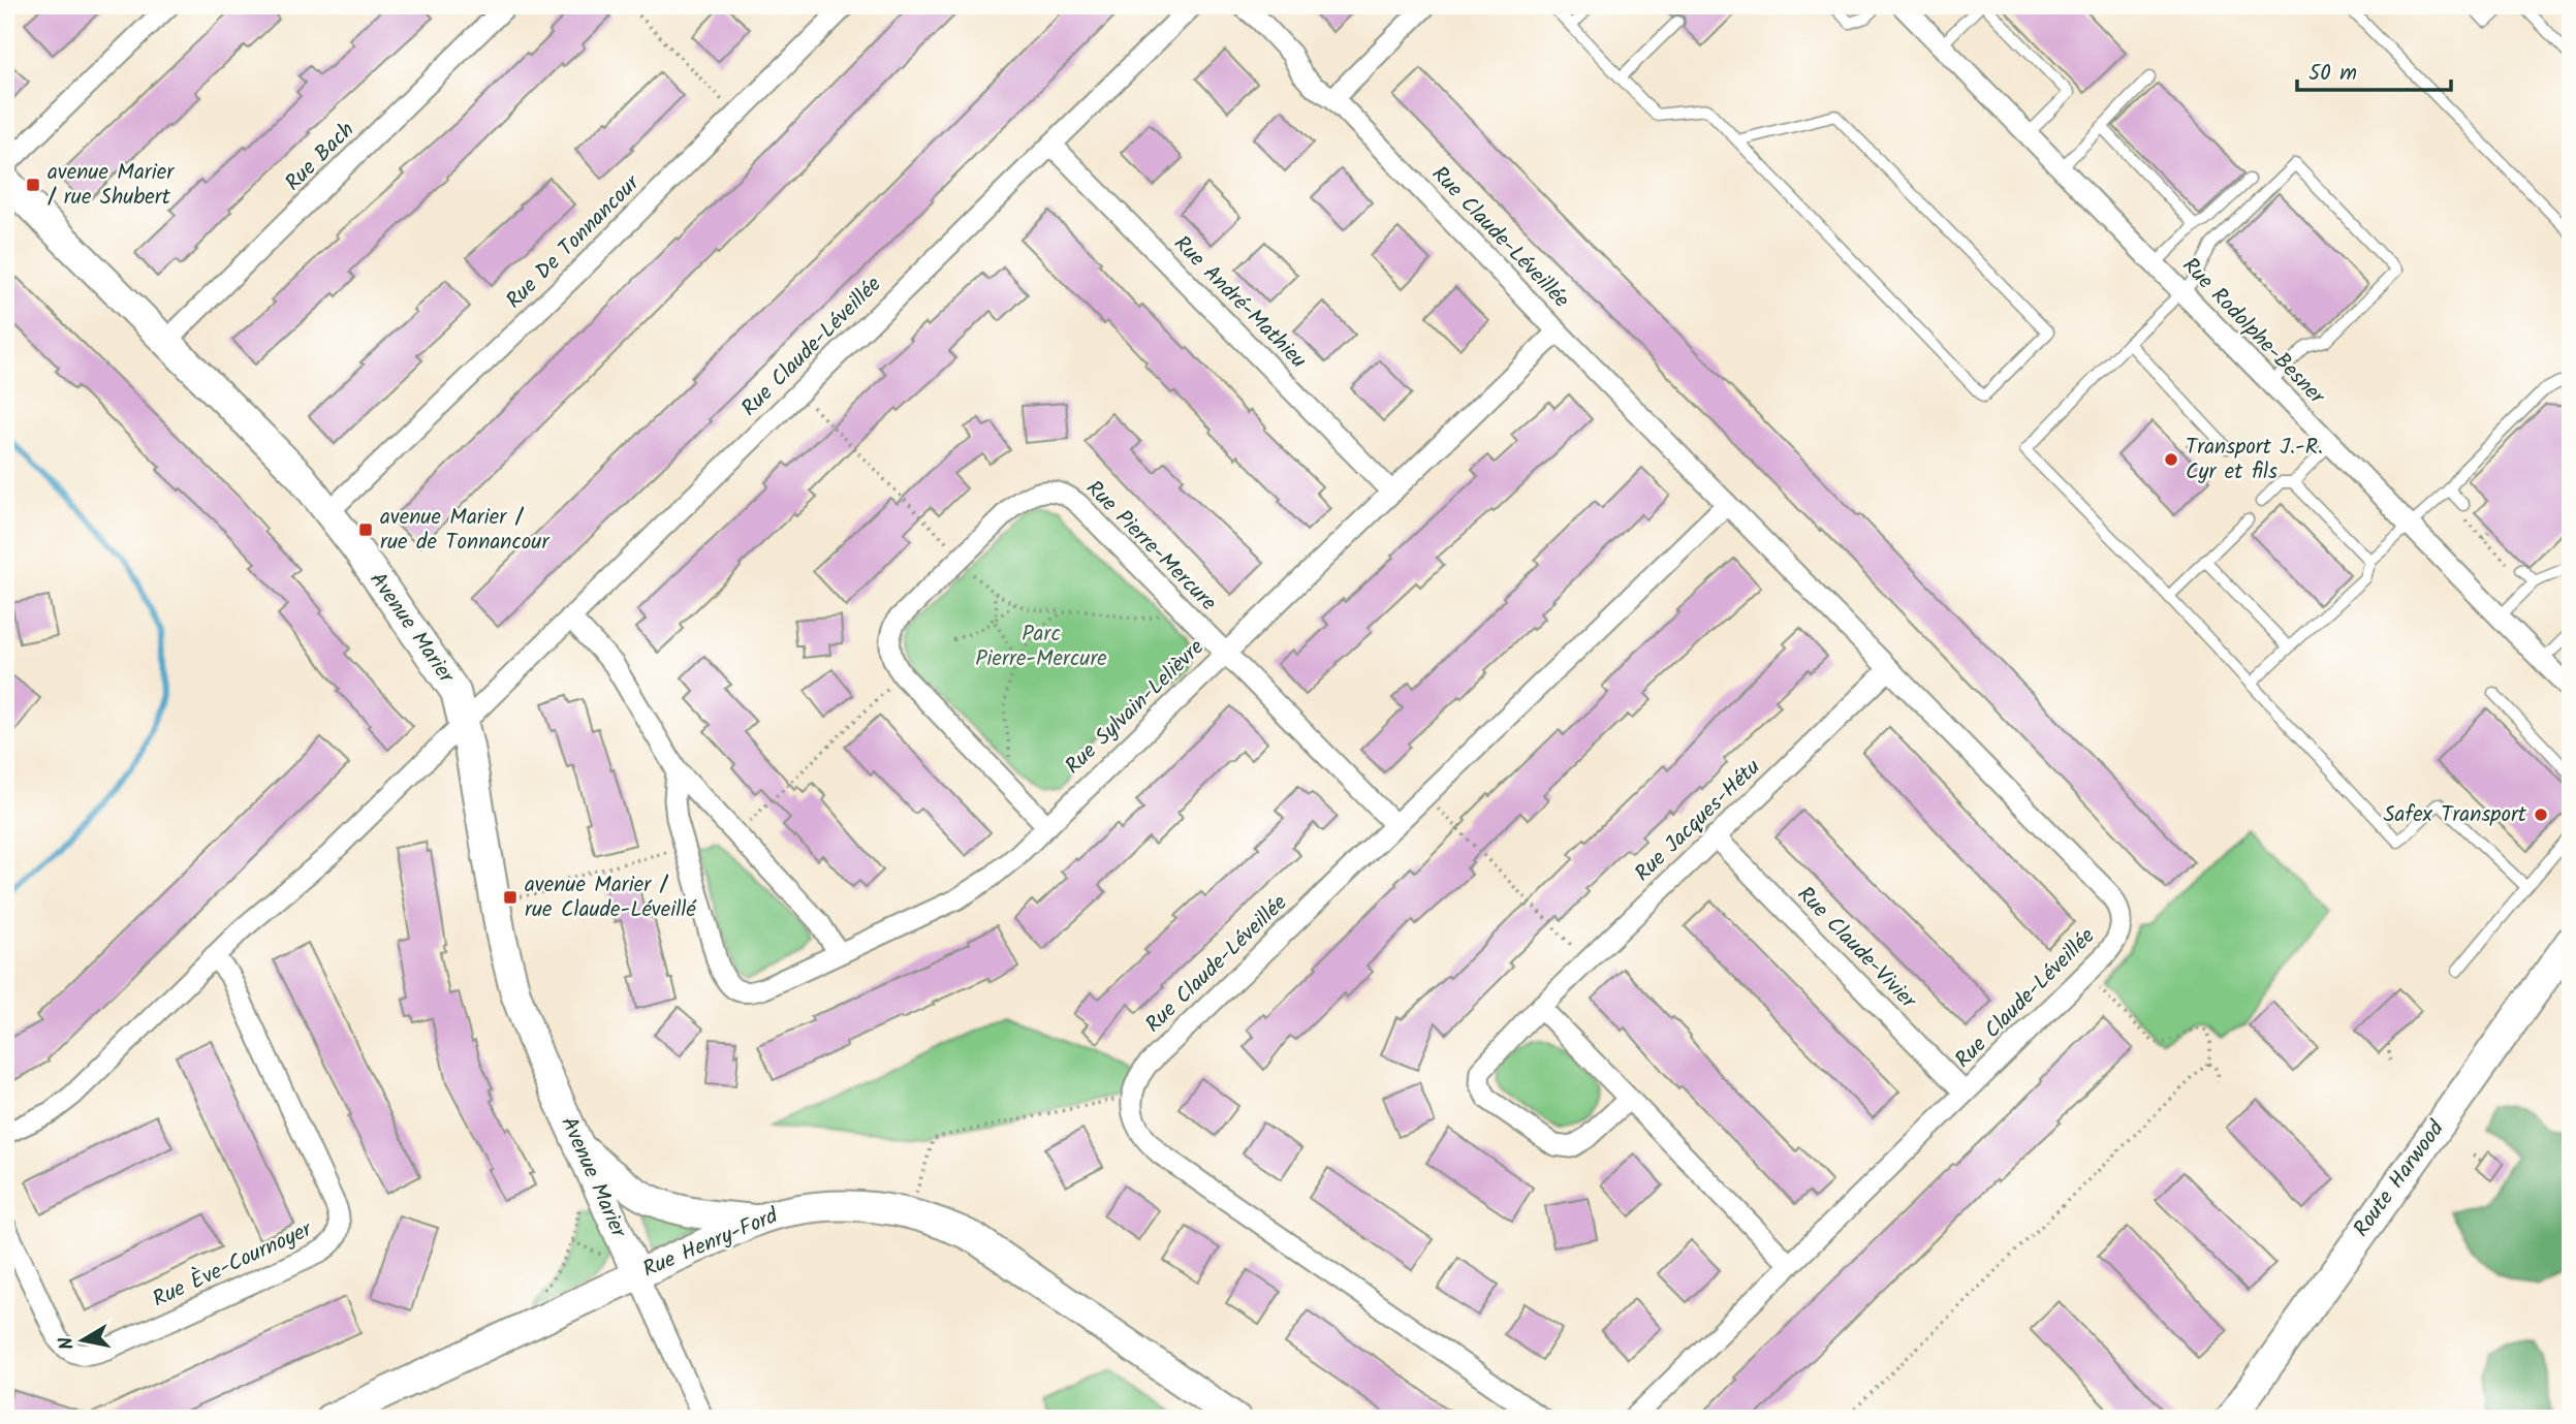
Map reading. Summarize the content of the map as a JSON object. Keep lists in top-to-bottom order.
{
  "streets": {
    "street": [
      "Rue Bach",
      "Rue Claude-Léveillée",
      "Rue De Tonnancour",
      "Rue André-Mathieu",
      "Rue Rodolphe-Besner",
      "Rue Pierre-Mercure",
      "Avenue Marier",
      "Rue Sylvain-Lelièvre",
      "Rue Jacques-Hétu",
      "Rue Claude-Vivier",
      "Route Harwood",
      "Rue Henry-Ford",
      "Rue Ève-Cournoyer"
    ]
  },
  "crossings": [
    ["Rue Bach", "Avenue Marier"],
    ["Rue Claude-Léveillée", "Rue André-Mathieu"],
    ["Rue Claude-Léveillée", "Rue Pierre-Mercure"],
    ["Rue Claude-Léveillée", "Avenue Marier"],
    ["Rue Claude-Léveillée", "Rue Sylvain-Lelièvre"],
    ["Rue Claude-Léveillée", "Rue Jacques-Hétu"],
    ["Rue Claude-Léveillée", "Rue Claude-Vivier"],
    ["Rue De Tonnancour", "Avenue Marier"],
    ["Rue André-Mathieu", "Rue Sylvain-Lelièvre"],
    ["Rue Pierre-Mercure", "Rue Sylvain-Lelièvre"],
    ["Avenue Marier", "Rue Henry-Ford"],
    ["Rue Jacques-Hétu", "Rue Claude-Vivier"]
  ],
  "parks": ["Parc Pierre-Mercure"],
  "places": {
    "transit": ["avenue Marier / rue Shubert", "avenue Marier / rue de Tonnancour", "avenue Marier / rue Claude-Léveillé"],
    "other": ["Transport J.-R. Cyr et fils", "Safex Transport"]
  },
  "scale_bar": "50 m",
  "north": "left"
}
